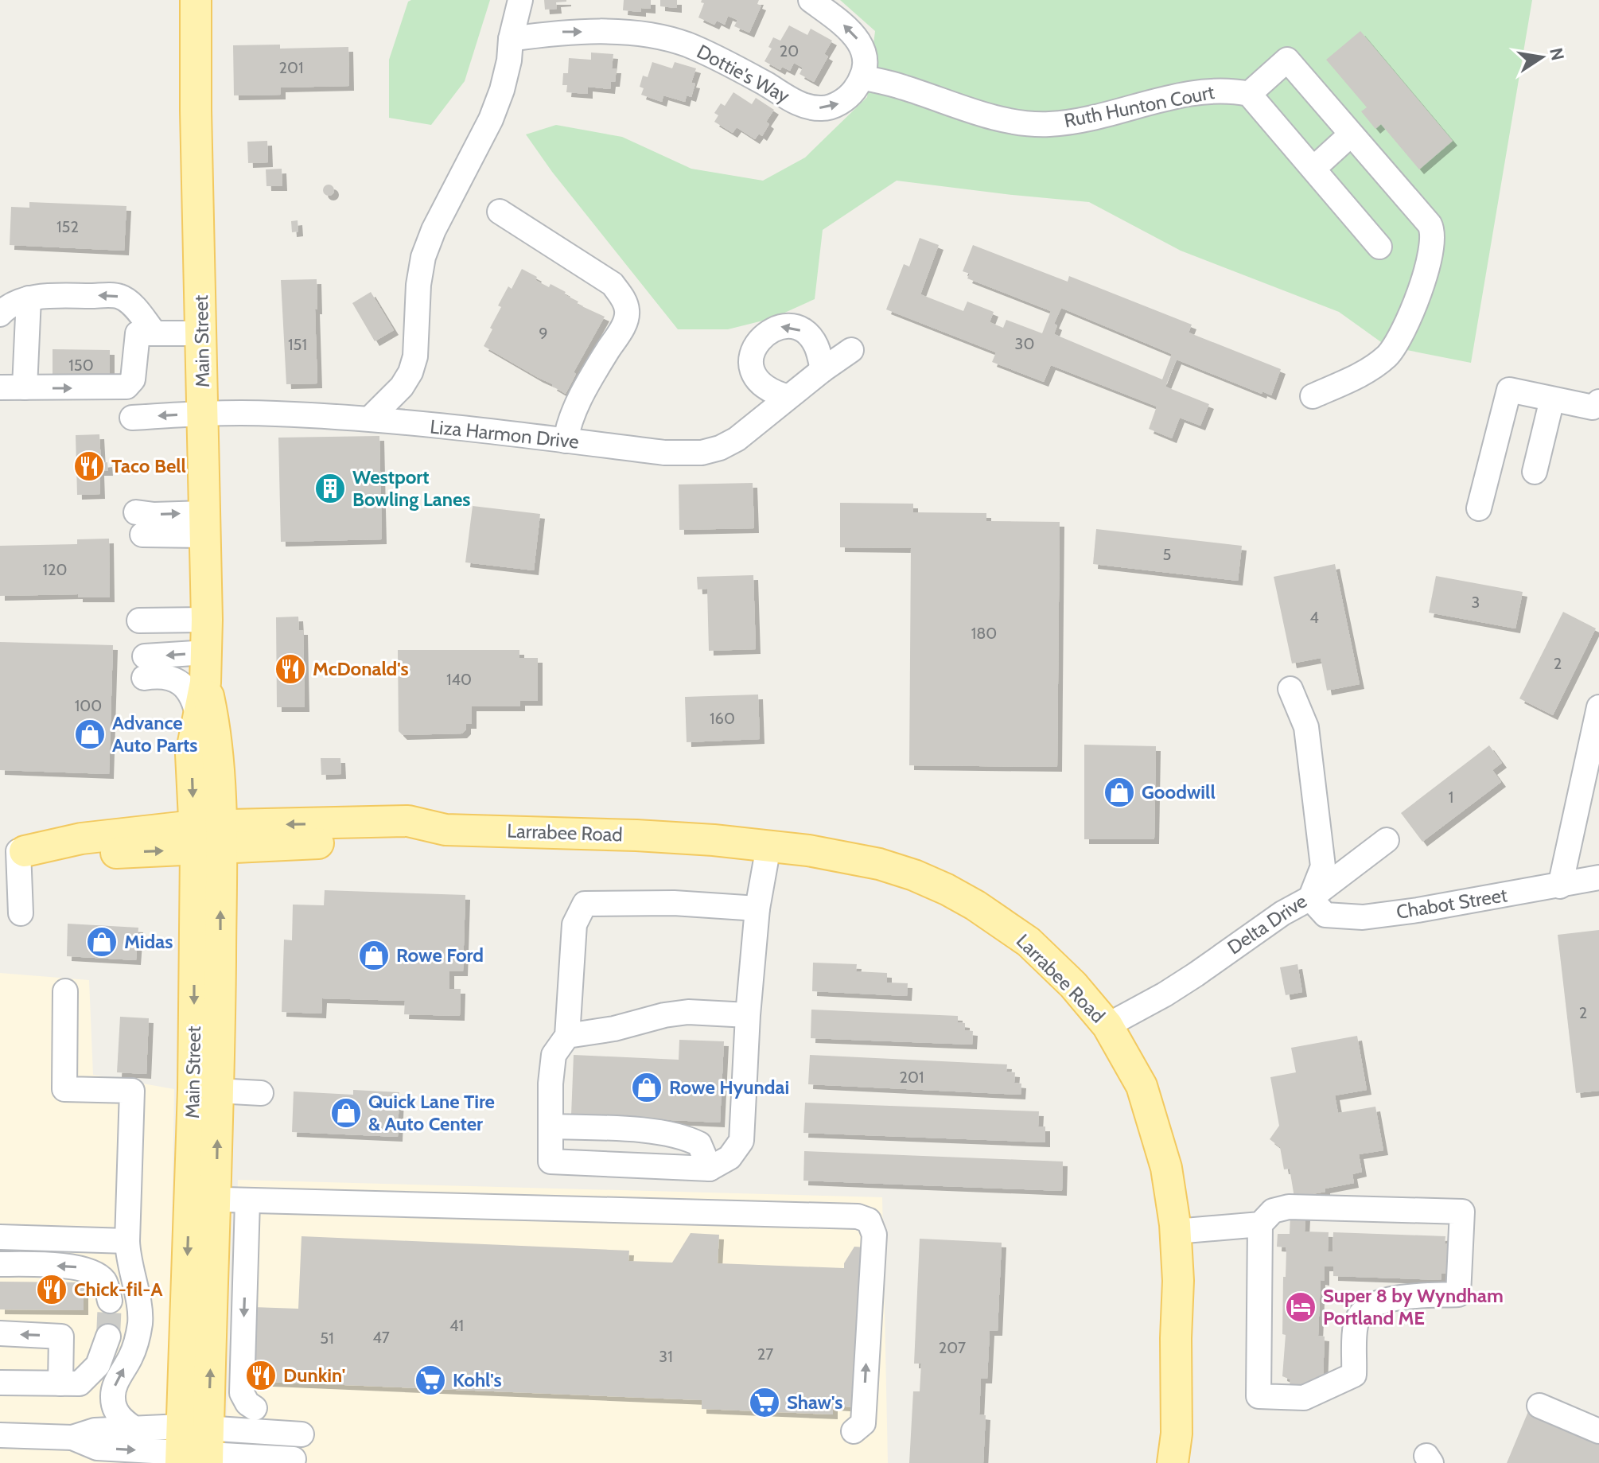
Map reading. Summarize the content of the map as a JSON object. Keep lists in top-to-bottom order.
{
  "streets": {
    "main road": ["Main Street", "Larrabee Road"],
    "street": [
      "Dottie's Way",
      "Ruth Hunton Court",
      "Liza Harmon Drive",
      "Chabot Street",
      "Delta Drive"
    ]
  },
  "crossings": [
    ["Dottie's Way", "Ruth Hunton Court"],
    ["Main Street", "Liza Harmon Drive"],
    ["Main Street", "Larrabee Road"],
    ["Larrabee Road", "Delta Drive"],
    ["Chabot Street", "Delta Drive"]
  ],
  "one_way": ["Dottie's Way"],
  "places": {
    "restaurant": [
      "Taco Bell",
      "McDonald's",
      "Chick-fil-A",
      "Dunkin'"
    ],
    "building": ["Westport Bowling Lanes"],
    "shop": [
      "Advance Auto Parts",
      "Goodwill",
      "Midas",
      "Rowe Ford",
      "Rowe Hyundai",
      "Quick Lane Tire & Auto Center"
    ],
    "hotel": ["Super 8 by Wyndham Portland ME"],
    "supermarket": ["Kohl's", "Shaw's"]
  },
  "house_numbers": [
    "20",
    "201",
    "152",
    "9",
    "30",
    "151",
    "150",
    "5",
    "120",
    "3",
    "4",
    "180",
    "2",
    "140",
    "100",
    "160",
    "1",
    "2",
    "201",
    "41",
    "47",
    "51",
    "207",
    "27",
    "31"
  ],
  "north": "right"
}
